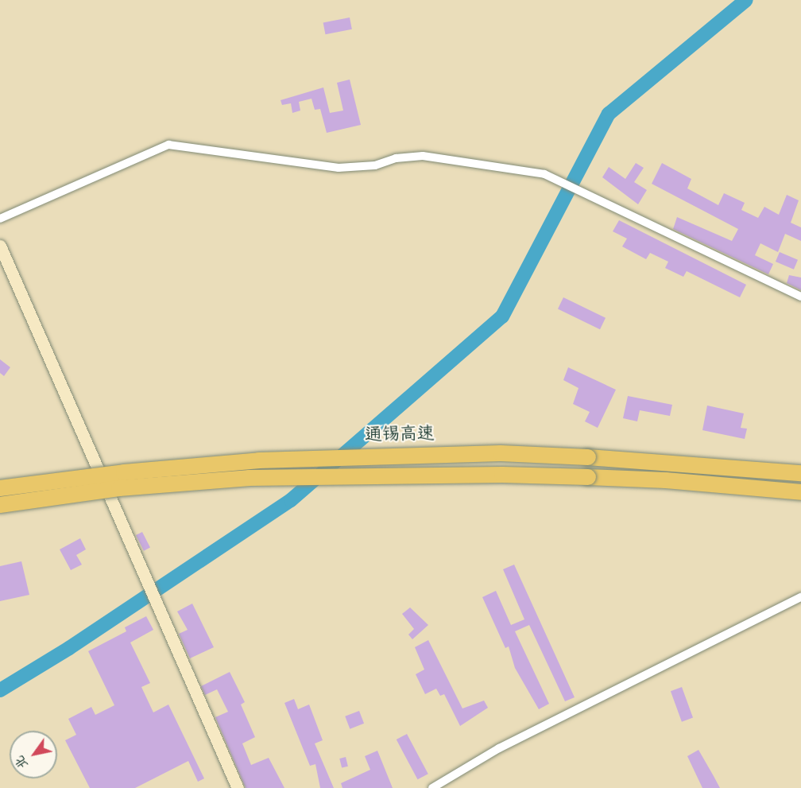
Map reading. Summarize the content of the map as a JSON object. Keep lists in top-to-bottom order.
{
  "streets": {
    "highway": ["通锡高速"]
  },
  "north": "bottom left"
}
